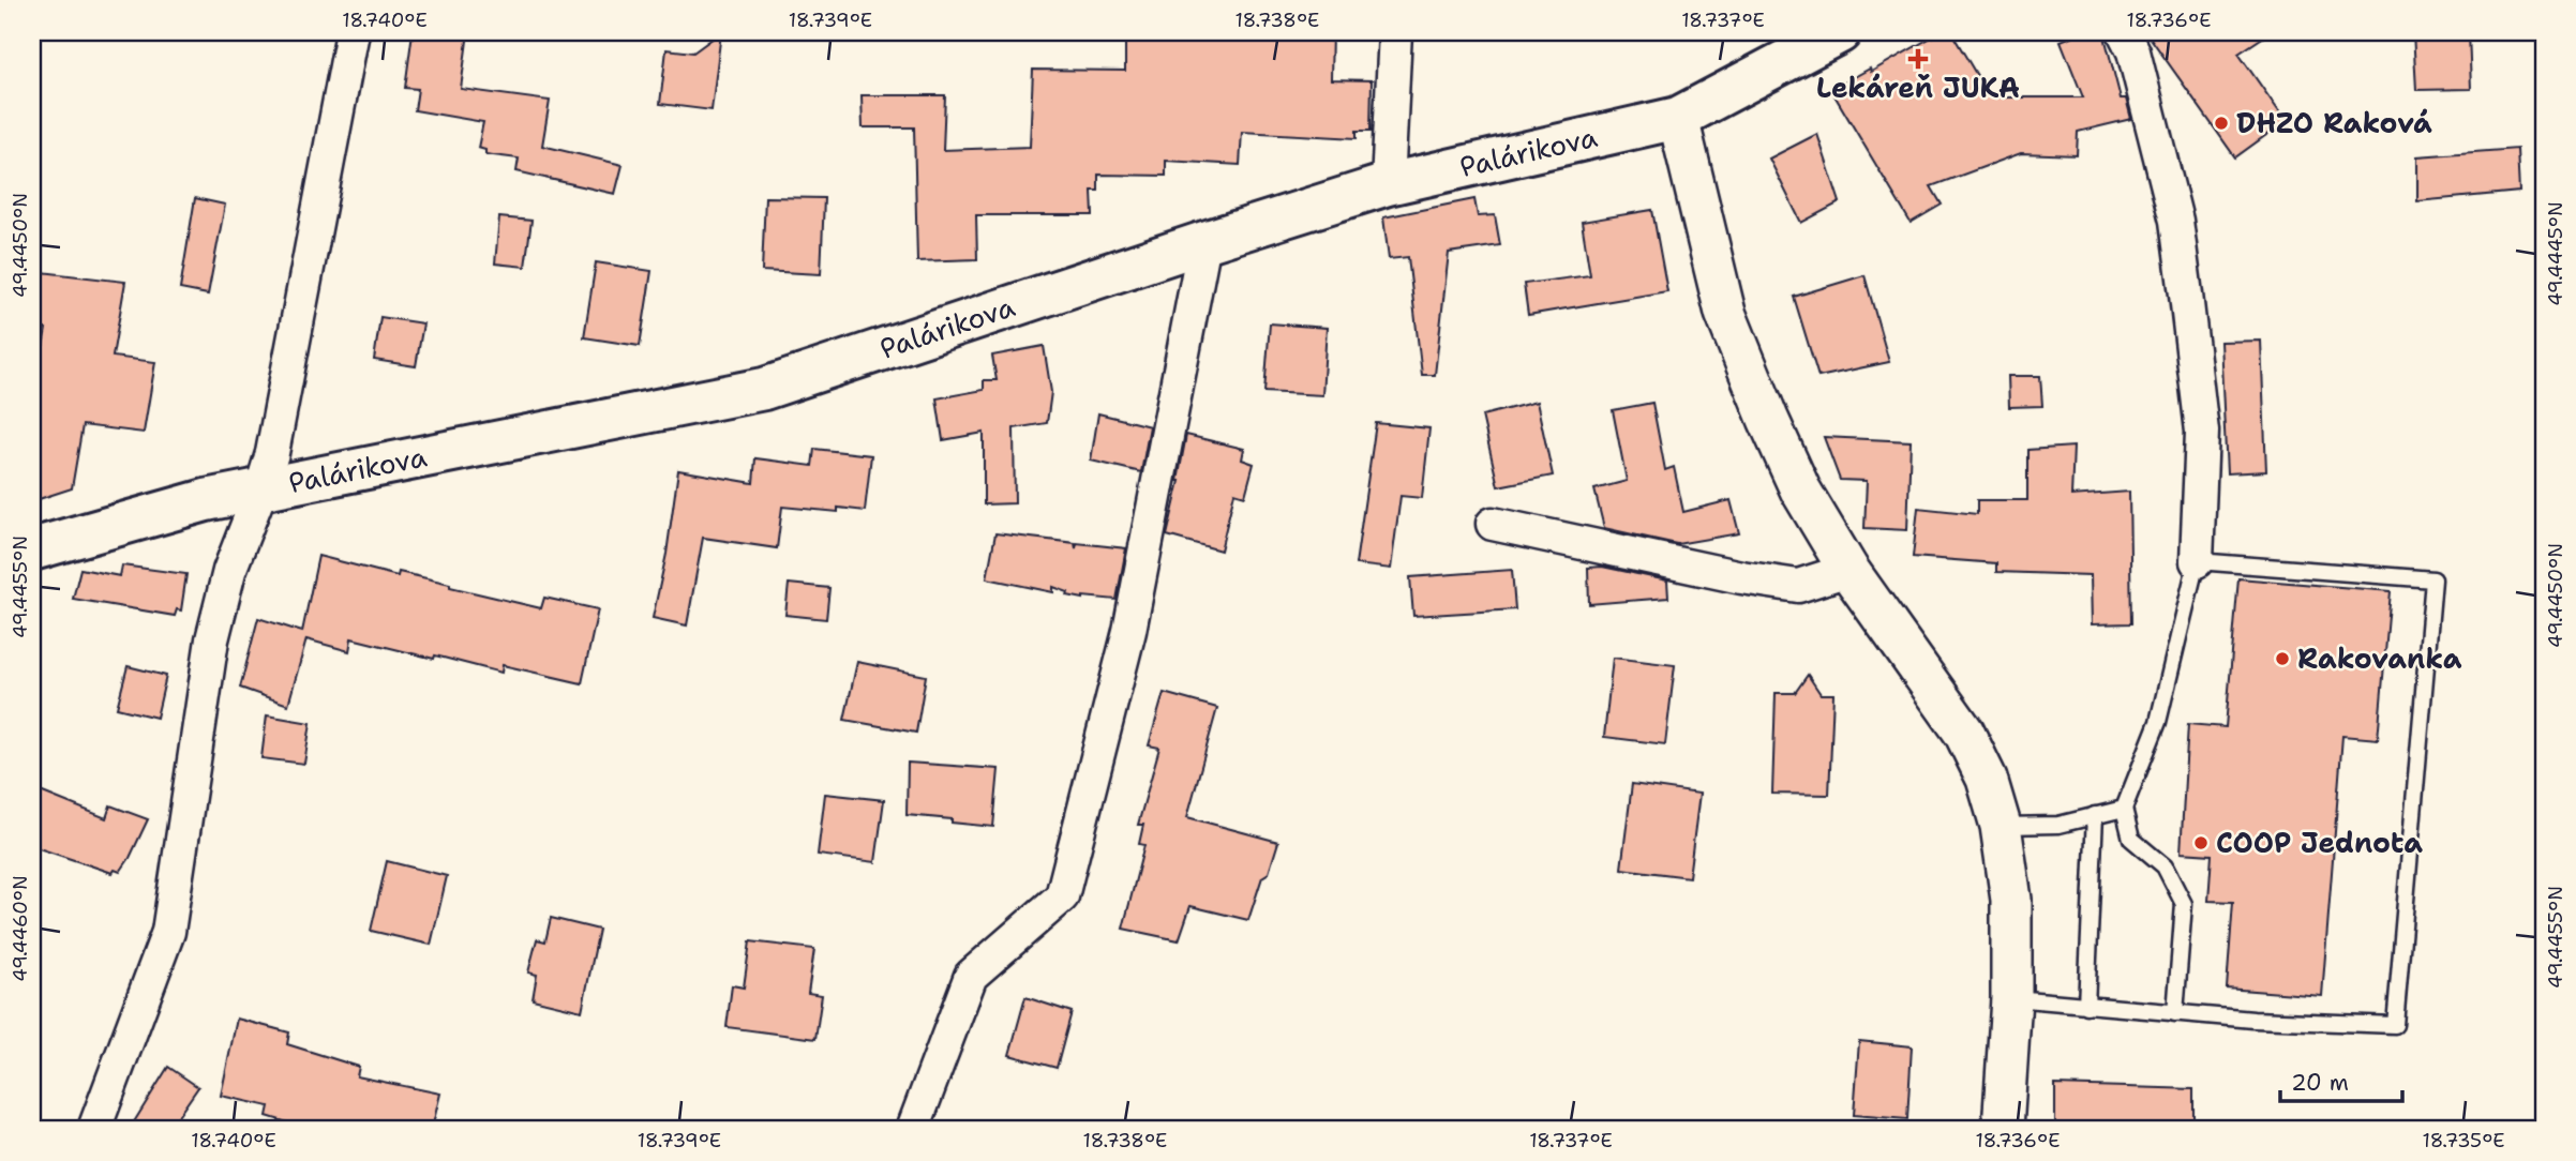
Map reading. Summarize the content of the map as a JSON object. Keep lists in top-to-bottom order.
{
  "streets": {
    "main road": ["Palárikova"]
  },
  "places": {
    "health": ["Lekáreň JUKA"],
    "other": ["DHZO Raková", "Rakovanka", "COOP Jednota"]
  },
  "scale_bar": "20 m",
  "coordinates": [
    "18.740°E",
    "18.739°E",
    "18.738°E",
    "18.737°E",
    "18.736°E",
    "49.4450°N",
    "49.4445°N",
    "49.4455°N",
    "49.4460°N",
    "18.735°E"
  ]
}
